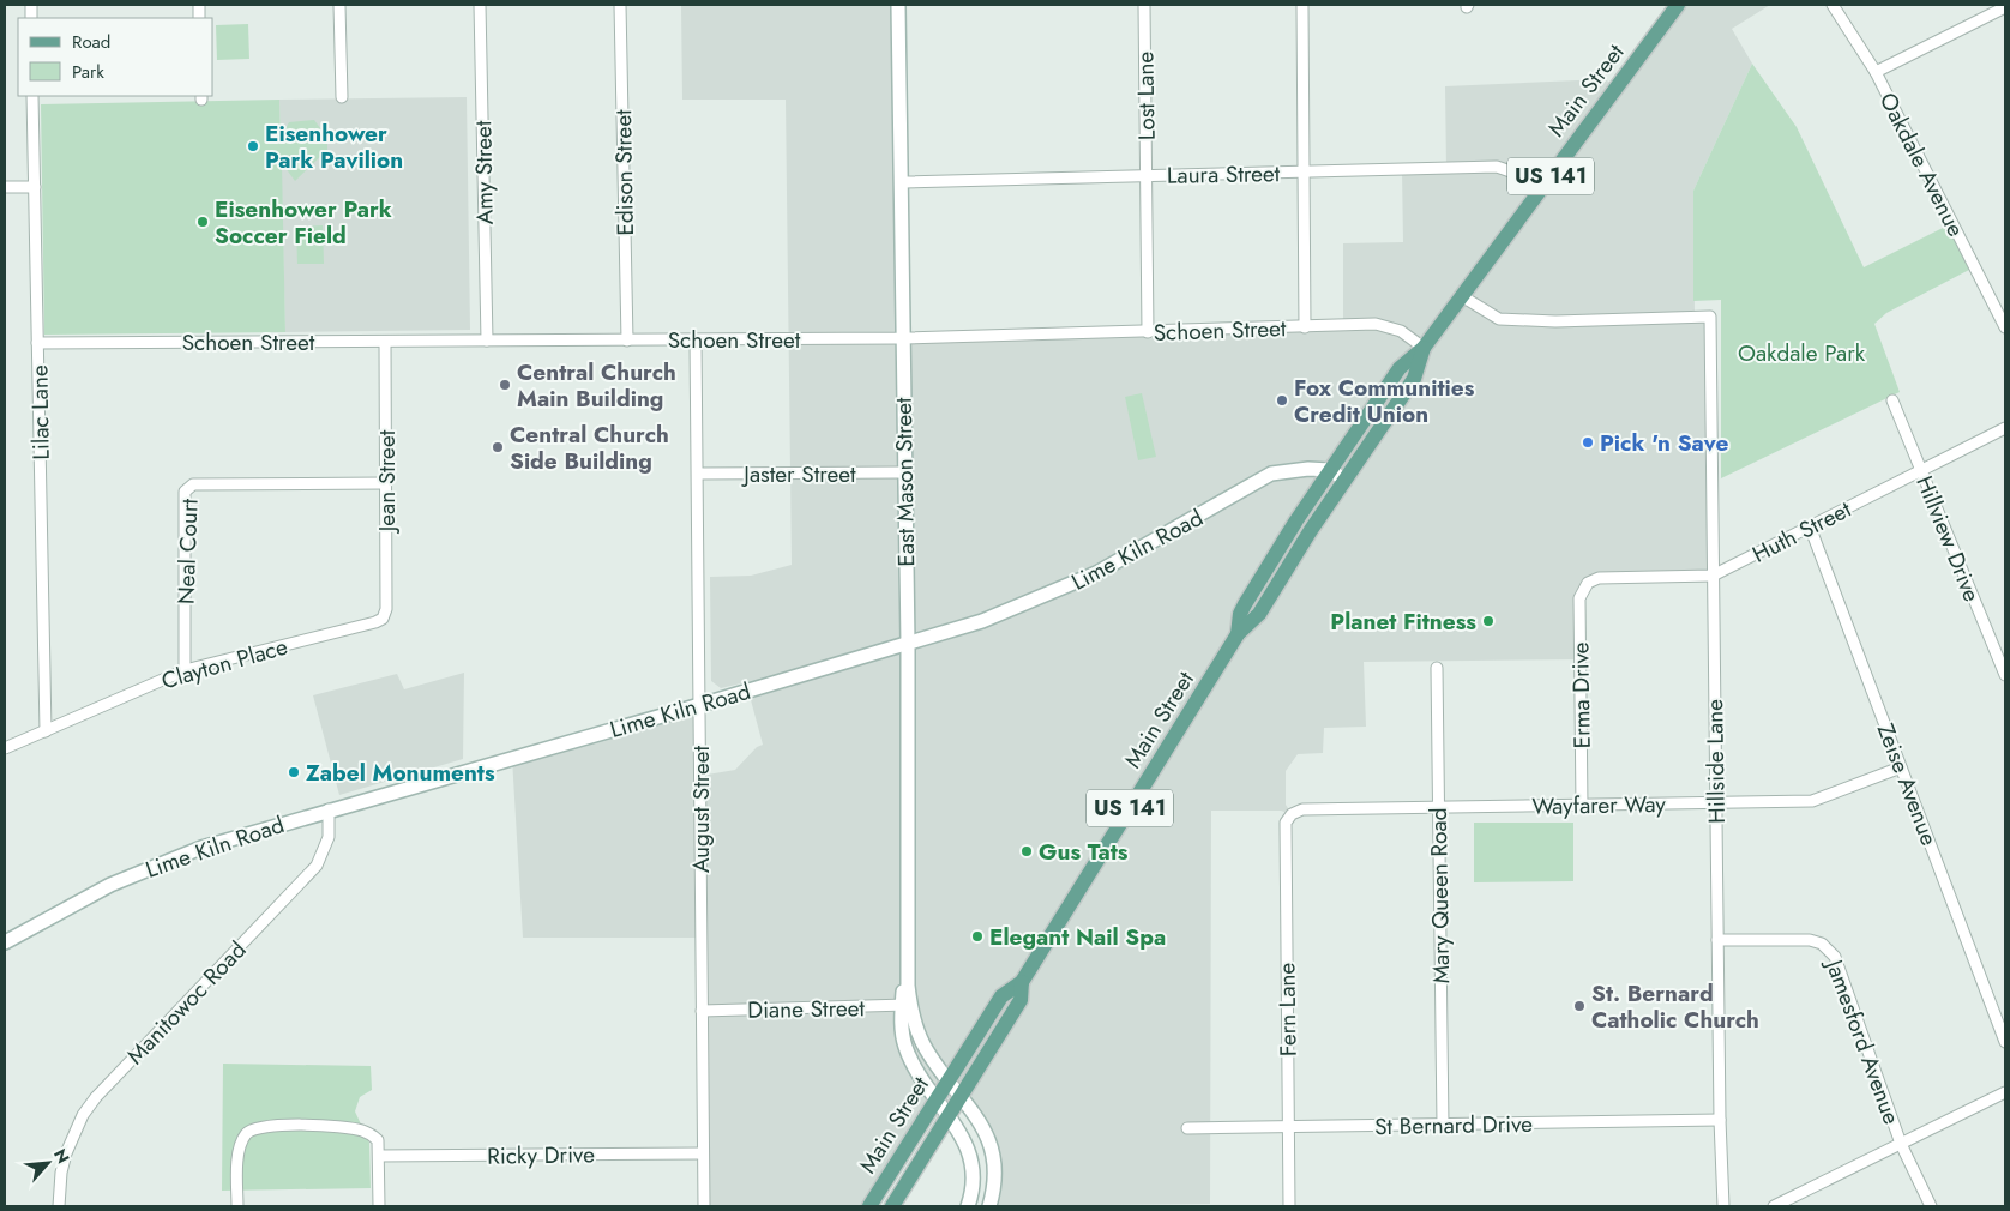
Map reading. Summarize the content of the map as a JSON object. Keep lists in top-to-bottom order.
{
  "streets": {
    "main road": [
      "Main Street",
      "US 141",
      "East Mason Street",
      "Lime Kiln Road"
    ],
    "street": [
      "Lost Lane",
      "Oakdale Avenue",
      "Amy Street",
      "Edison Street",
      "Laura Street",
      "Schoen Street",
      "Lilac Lane",
      "Jaster Street",
      "Jean Street",
      "Huth Street",
      "Hillview Drive",
      "Neal Court",
      "Clayton Place",
      "Erma Drive",
      "Hillside Lane",
      "Zeise Avenue",
      "Wayfarer Way",
      "August Street",
      "Mary Queen Road",
      "Manitowoc Road",
      "Diane Street",
      "Fern Lane",
      "Jamesford Avenue",
      "St Bernard Drive",
      "Ricky Drive"
    ]
  },
  "crossings": [
    ["Main Street", "Laura Street"],
    ["Main Street", "Schoen Street"],
    ["Main Street", "East Mason Street"],
    ["Main Street", "Lime Kiln Road"],
    ["Main Street", "Hillside Lane"],
    ["Lost Lane", "Laura Street"],
    ["Lost Lane", "Schoen Street"],
    ["Amy Street", "Schoen Street"],
    ["Edison Street", "Schoen Street"],
    ["Laura Street", "East Mason Street"],
    ["Schoen Street", "Lilac Lane"],
    ["Schoen Street", "Jean Street"],
    ["Schoen Street", "East Mason Street"],
    ["Schoen Street", "August Street"],
    ["Lilac Lane", "Clayton Place"],
    ["Jaster Street", "East Mason Street"],
    ["Jaster Street", "August Street"],
    ["Jean Street", "Neal Court"],
    ["Jean Street", "Clayton Place"],
    ["East Mason Street", "Lime Kiln Road"],
    ["East Mason Street", "Diane Street"],
    ["Huth Street", "Hillview Drive"],
    ["Huth Street", "Erma Drive"],
    ["Huth Street", "Hillside Lane"],
    ["Huth Street", "Zeise Avenue"],
    ["Lime Kiln Road", "August Street"],
    ["Lime Kiln Road", "Manitowoc Road"],
    ["Neal Court", "Clayton Place"],
    ["Erma Drive", "Wayfarer Way"],
    ["Hillside Lane", "Wayfarer Way"],
    ["Hillside Lane", "Jamesford Avenue"],
    ["Hillside Lane", "St Bernard Drive"],
    ["Zeise Avenue", "Wayfarer Way"],
    ["Wayfarer Way", "Mary Queen Road"],
    ["Wayfarer Way", "Fern Lane"],
    ["August Street", "Diane Street"],
    ["August Street", "Ricky Drive"],
    ["Mary Queen Road", "St Bernard Drive"],
    ["Fern Lane", "St Bernard Drive"]
  ],
  "parks": ["Oakdale Park"],
  "places": [
    "Eisenhower Park Pavilion",
    "Eisenhower Park Soccer Field",
    "Central Church Main Building",
    "Fox Communities Credit Union",
    "Pick 'n Save",
    "Central Church Side Building",
    "Planet Fitness",
    "Zabel Monuments",
    "Gus Tats",
    "Elegant Nail Spa",
    "St. Bernard Catholic Church"
  ],
  "legend": ["Road", "Park"],
  "north": "top right"
}
